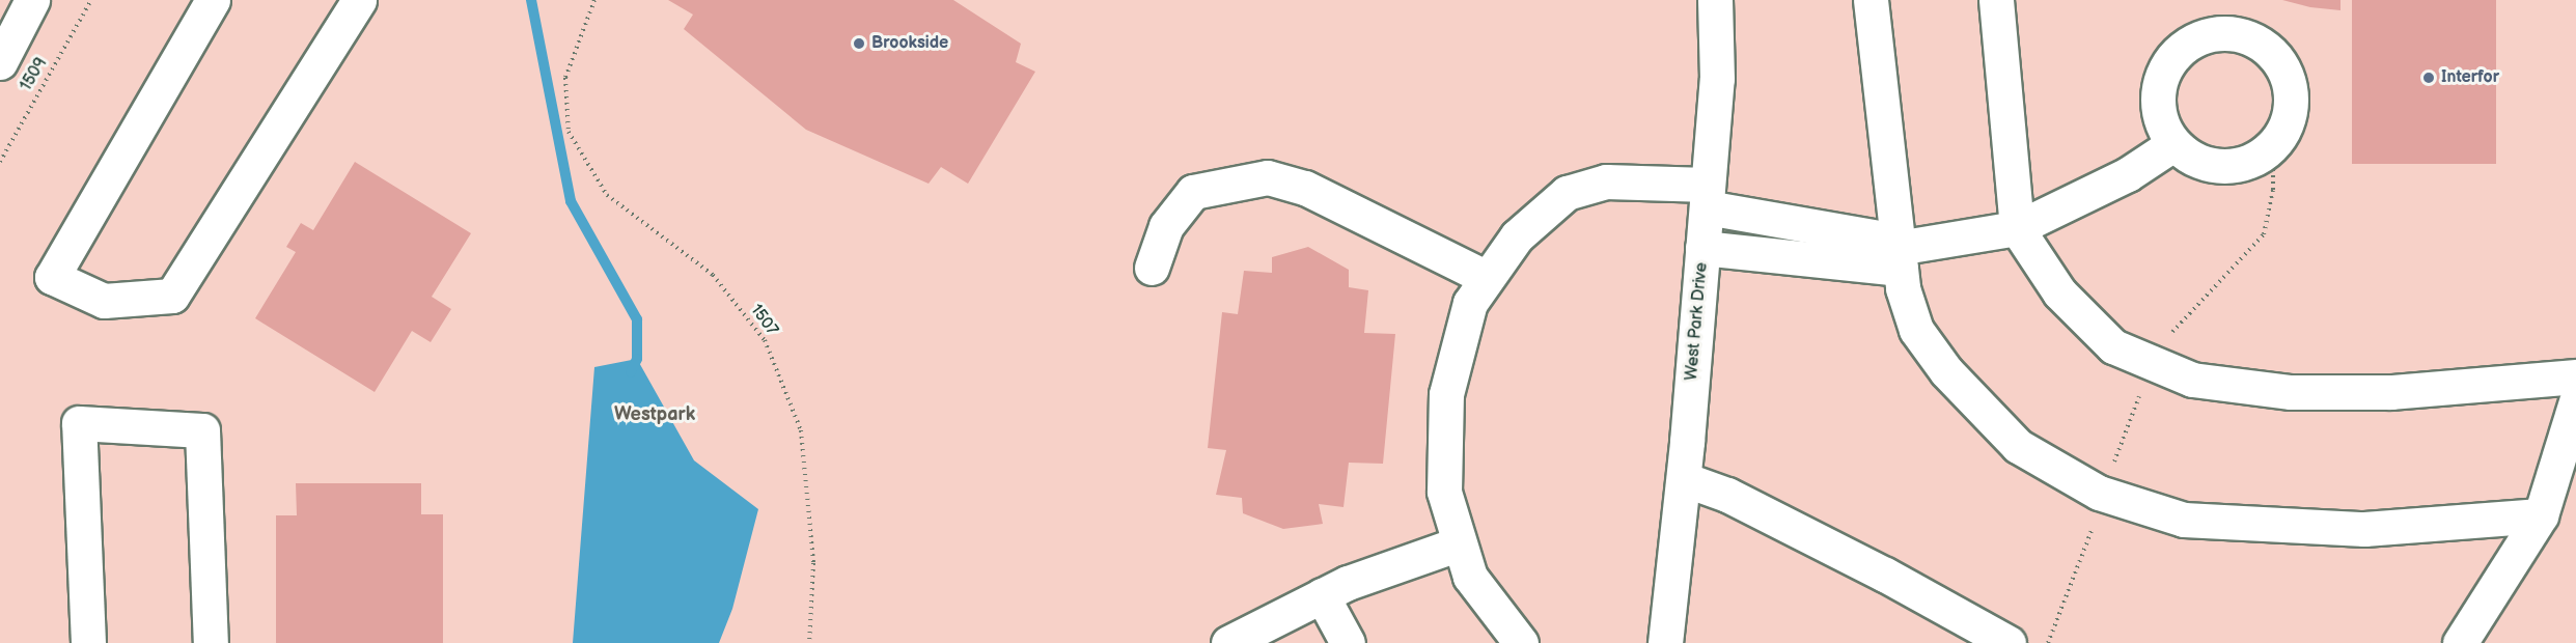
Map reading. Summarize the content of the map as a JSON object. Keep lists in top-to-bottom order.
{
  "streets": {
    "street": ["West Park Drive"],
    "path": ["1509", "1507"]
  },
  "districts": ["Westpark"],
  "places": ["Brookside", "Interfor"]
}
